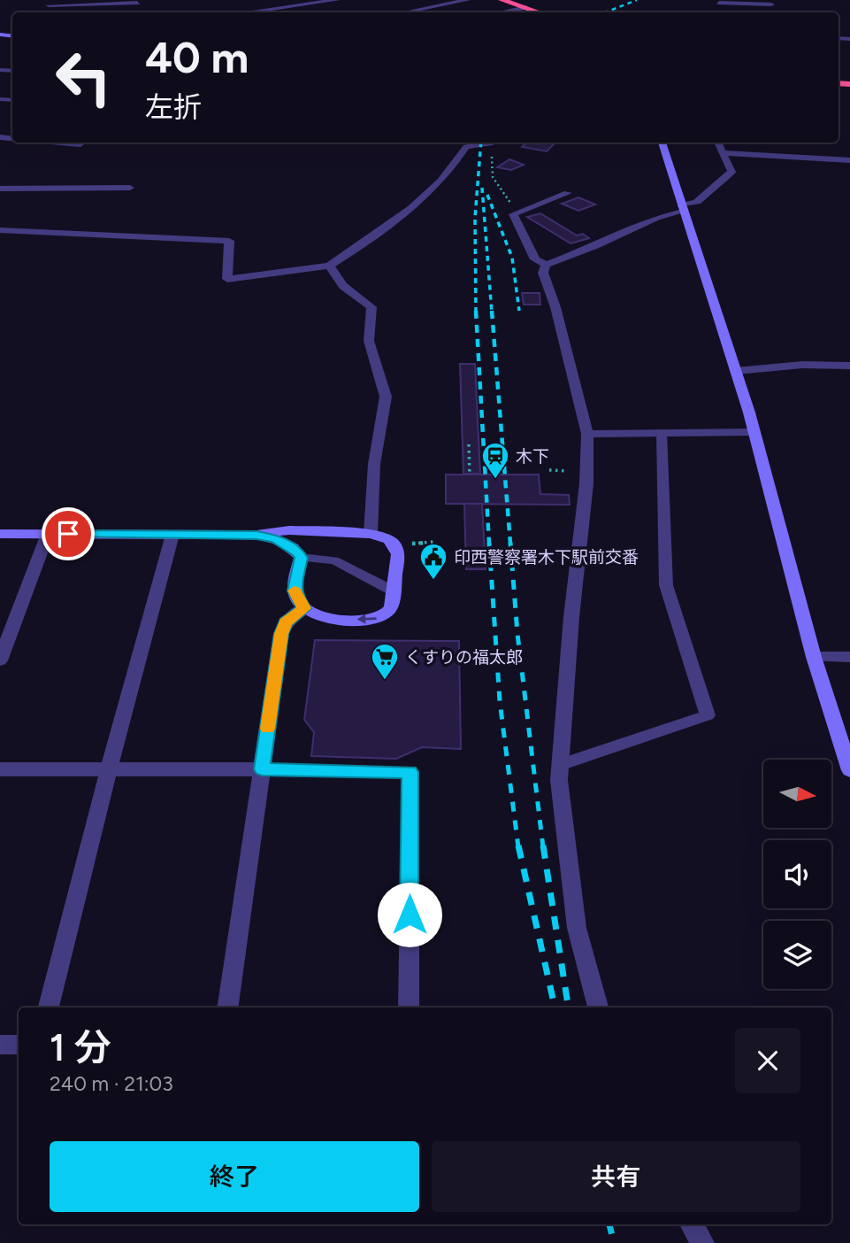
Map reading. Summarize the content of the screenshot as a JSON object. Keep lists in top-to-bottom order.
{
  "places": {
    "station": ["木下"],
    "public building": ["印西警察署木下駅前交番"],
    "supermarket": ["くすりの福太郎"]
  },
  "north": "right",
  "page": {
    "turn": ["40 m", "左折"],
    "heading": ["1 分", "240 m · 21:03"],
    "buttons": ["終了", "共有"]
  }
}
